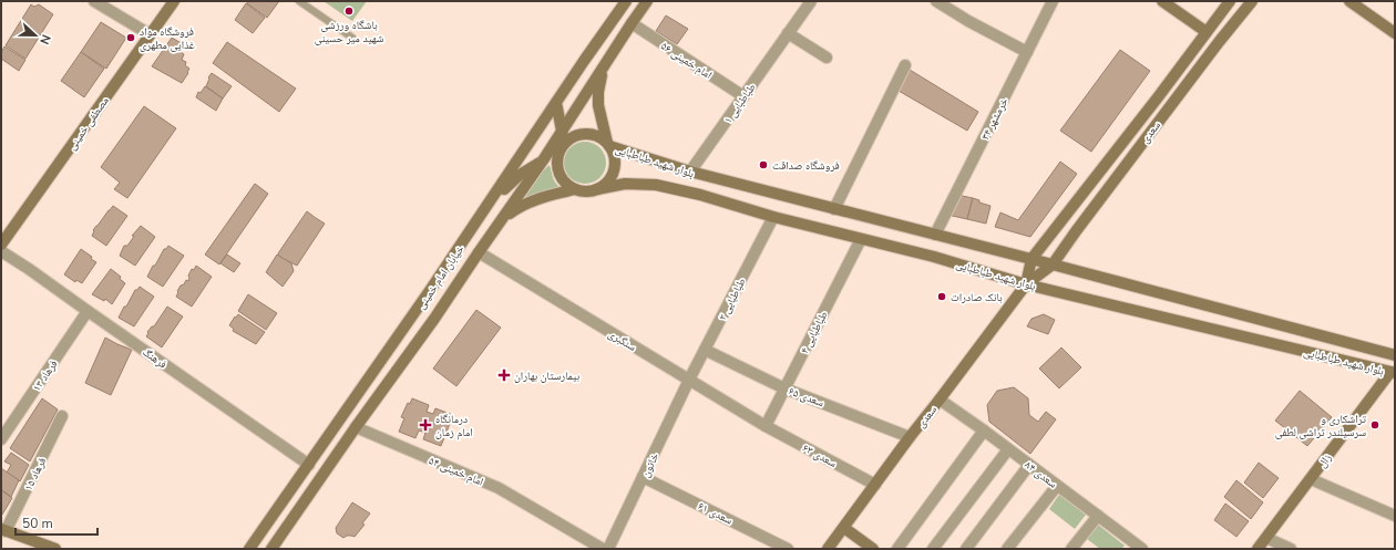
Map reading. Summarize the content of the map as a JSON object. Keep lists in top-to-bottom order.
{
  "streets": {
    "main road": [
      "مصطفی خمینی",
      "سعدی",
      "بلوار شهید طباطبایی",
      "خیابان امام خمینی",
      "زال"
    ],
    "street": [
      "امام خمینی ۵۶",
      "طباطبایی ۱",
      "خرمشهر ۳۴",
      "طباطبایی ۲",
      "طباطبایی ۴",
      "سنگبری",
      "فرهنگ",
      "فرهاد ۱۳",
      "سعدی ۶۵",
      "سعدی ۶۳",
      "خاتون",
      "امام خمینی ۵۴",
      "فرهاد ۱۵",
      "سعدی ۸۴",
      "سعدی ۶۱"
    ]
  },
  "crossings": [
    ["امام خمینی ۵۶", "طباطبایی ۱"],
    ["امام خمینی ۵۶", "خیابان امام خمینی"],
    ["طباطبایی ۱", "بلوار شهید طباطبایی"],
    ["خرمشهر ۳۴", "بلوار شهید طباطبایی"],
    ["سعدی", "بلوار شهید طباطبایی"],
    ["سعدی", "سعدی ۶۵"],
    ["سعدی", "سعدی ۶۳"],
    ["سعدی", "سعدی ۸۴"],
    ["بلوار شهید طباطبایی", "طباطبایی ۲"],
    ["بلوار شهید طباطبایی", "طباطبایی ۴"],
    ["بلوار شهید طباطبایی", "زال"],
    ["خیابان امام خمینی", "سنگبری"],
    ["خیابان امام خمینی", "فرهنگ"],
    ["خیابان امام خمینی", "امام خمینی ۵۴"],
    ["طباطبایی ۲", "سنگبری"],
    ["طباطبایی ۲", "سعدی ۶۵"],
    ["طباطبایی ۲", "خاتون"],
    ["طباطبایی ۴", "سنگبری"],
    ["طباطبایی ۴", "سعدی ۶۵"],
    ["طباطبایی ۴", "سعدی ۶۳"],
    ["سنگبری", "سعدی ۶۳"],
    ["سنگبری", "خاتون"],
    ["فرهنگ", "فرهاد ۱۳"],
    ["خاتون", "سعدی ۶۱"]
  ],
  "places": {
    "other": [
      "باشگاه ورزشی شهید میر حسینی",
      "فروشگاه مواد غذایی مطهری",
      "فروشگاه صداقت",
      "بانک صادرات",
      "تراشکاری و سرسیلندر تراشی لطفی"
    ],
    "health": ["بیمارستان بهاران", "درمانگاه امام زمان"]
  },
  "scale_bar": "50 m",
  "north": "right"
}
